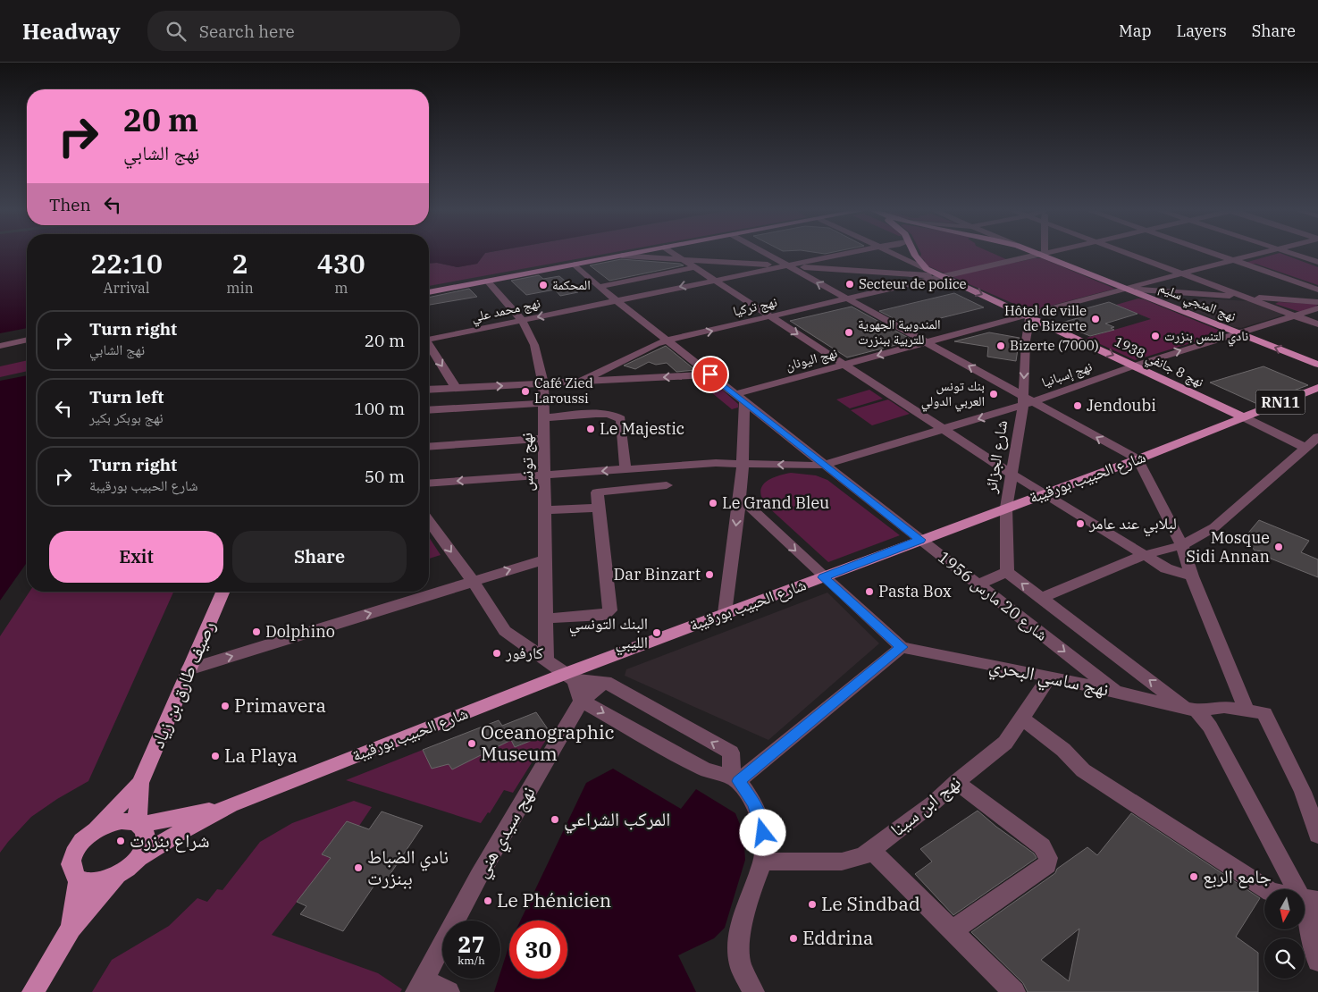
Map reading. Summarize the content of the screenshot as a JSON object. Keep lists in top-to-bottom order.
{
  "streets": {
    "main road": [
      "نهج المنجي سليم",
      "نهج 8 جانفي 1938",
      "RN11",
      "شارع الحبيب بورقيبة",
      "رصيف طارق بن زياد"
    ],
    "street": [
      "نهج تركيا",
      "نهج محمد علي",
      "نهج اليونان",
      "نهج إسبانيا",
      "شارع الجزائر",
      "نهج تونس",
      "شارع 20 مارس 1956",
      "نهج ساسي البحري",
      "نهج ابن سينا",
      "نهج سيدي هني"
    ]
  },
  "crossings": [
    ["نهج المنجي سليم", "نهج تركيا"],
    ["نهج المنجي سليم", "نهج اليونان"],
    ["نهج المنجي سليم", "نهج إسبانيا"],
    ["نهج تركيا", "نهج 8 جانفي 1938"],
    ["نهج تركيا", "شارع 20 مارس 1956"],
    ["نهج محمد علي", "نهج تونس"],
    ["نهج محمد علي", "شارع 20 مارس 1956"],
    ["نهج اليونان", "نهج 8 جانفي 1938"],
    ["نهج اليونان", "شارع الجزائر"],
    ["نهج اليونان", "شارع 20 مارس 1956"],
    ["نهج 8 جانفي 1938", "نهج إسبانيا"],
    ["نهج 8 جانفي 1938", "شارع الجزائر"],
    ["نهج 8 جانفي 1938", "شارع الحبيب بورقيبة"],
    ["نهج إسبانيا", "شارع الجزائر"],
    ["نهج إسبانيا", "نهج تونس"],
    ["نهج إسبانيا", "شارع 20 مارس 1956"],
    ["شارع الجزائر", "شارع الحبيب بورقيبة"],
    ["شارع الحبيب بورقيبة", "شارع 20 مارس 1956"],
    ["شارع الحبيب بورقيبة", "رصيف طارق بن زياد"],
    ["شارع 20 مارس 1956", "نهج ساسي البحري"],
    ["نهج ساسي البحري", "نهج ابن سينا"]
  ],
  "one_way": ["نهج 8 جانفي 1938"],
  "places": [
    "Secteur de police",
    "المحكمة",
    "Hôtel de ville de Bizerte",
    "المندوبية الجهوية للتربية ببنزرت",
    "نادي التنس بنزرت",
    "Bizerte (7000)",
    "Café Zied Laroussi",
    "بنك تونس العربي الدولي",
    "Jendoubi",
    "Le Majestic",
    "Le Grand Bleu",
    "لبلابي عند عامر",
    "Mosque Sidi Annan",
    "Dar Binzart",
    "Pasta Box",
    "Dolphino",
    "البنك التونسي الليبي",
    "كارفور",
    "Primavera",
    "Oceanographic Museum",
    "La Playa",
    "المركب الشراعي",
    "شراع بنزرت",
    "نادي الضباط ببنزرت",
    "جامع الربع",
    "Le Phénicien",
    "Le Sindbad",
    "Eddrina"
  ],
  "north": "bottom",
  "page": {
    "header": "Headway",
    "search": "Search here",
    "nav": ["Map", "Layers", "Share"],
    "turn": ["20 m", "نهج الشابي"],
    "then": "Then",
    "eta": [
      "22:10",
      "Arrival",
      "2",
      "min",
      "430",
      "m"
    ],
    "list": [
      {
        "name": "Turn right",
        "note": "نهج الشابي",
        "value": "20 m"
      },
      {
        "name": "Turn left",
        "note": "نهج بوبكر بكير",
        "value": "100 m"
      },
      {
        "name": "Turn right",
        "note": "شارع الحبيب بورقيبة",
        "value": "50 m"
      }
    ],
    "buttons": ["Exit", "Share"],
    "speed": "27 km/h",
    "limit": "30"
  }
}
